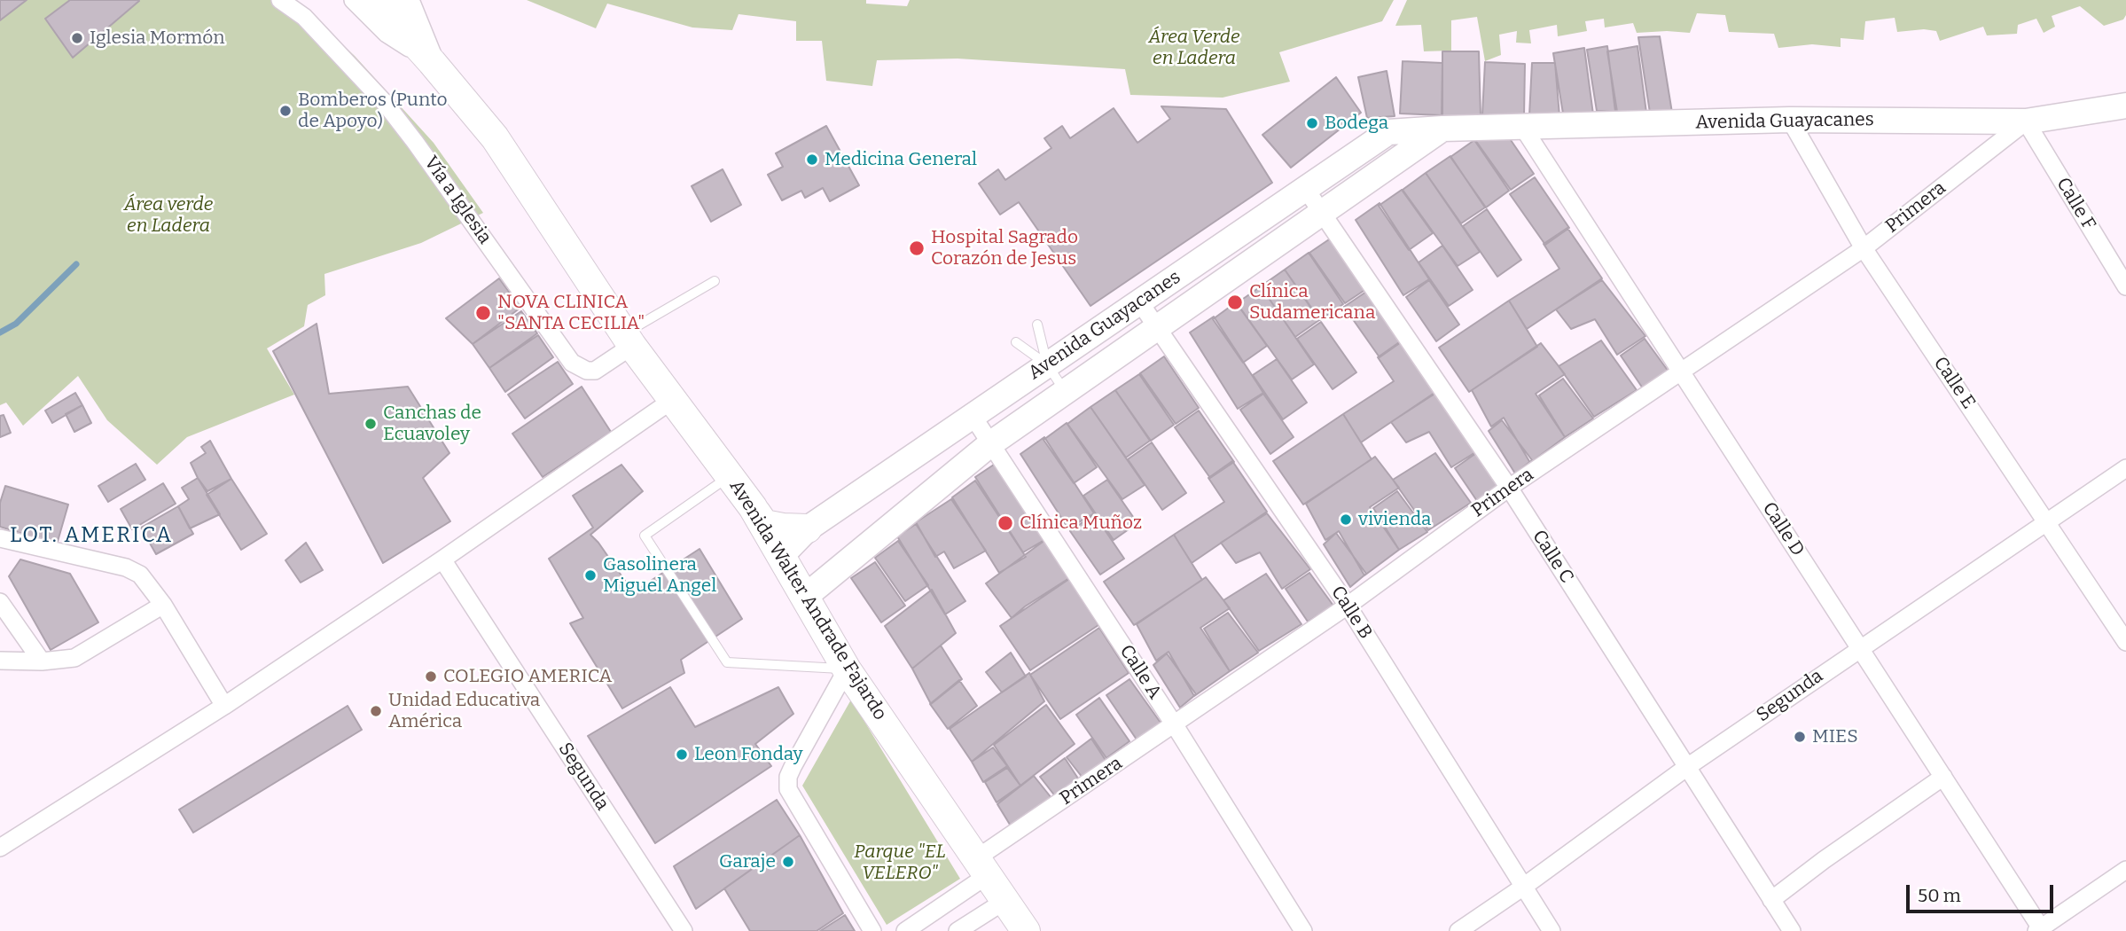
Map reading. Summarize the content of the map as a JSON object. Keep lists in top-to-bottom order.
{
  "streets": {
    "main road": ["Avenida Walter Andrade Fajardo"],
    "street": [
      "Avenida Guayacanes",
      "Vía a Iglesia",
      "Calle F",
      "Primera",
      "Calle E",
      "Calle D",
      "Calle C",
      "Calle B",
      "Calle A",
      "Segunda"
    ]
  },
  "crossings": [
    ["Avenida Guayacanes", "Calle F"],
    ["Avenida Guayacanes", "Primera"],
    ["Avenida Guayacanes", "Calle E"],
    ["Avenida Guayacanes", "Calle D"],
    ["Avenida Guayacanes", "Calle C"],
    ["Avenida Guayacanes", "Avenida Walter Andrade Fajardo"],
    ["Avenida Guayacanes", "Calle B"],
    ["Avenida Guayacanes", "Calle A"],
    ["Vía a Iglesia", "Avenida Walter Andrade Fajardo"],
    ["Calle F", "Primera"],
    ["Primera", "Calle E"],
    ["Primera", "Calle D"],
    ["Primera", "Calle C"],
    ["Primera", "Avenida Walter Andrade Fajardo"],
    ["Primera", "Calle B"],
    ["Primera", "Calle A"],
    ["Calle E", "Segunda"],
    ["Calle D", "Segunda"],
    ["Calle C", "Segunda"],
    ["Calle B", "Segunda"]
  ],
  "districts": ["LOT. AMERICA"],
  "parks": ["Área Verde en Ladera", "Área verde en Ladera", "Parque \"EL VELERO\""],
  "places": [
    "Iglesia Mormón",
    "Bomberos (Punto de Apoyo)",
    "Bodega",
    "Medicina General",
    "Hospital Sagrado Corazón de Jesus",
    "Clínica Sudamericana",
    "NOVA CLINICA \"SANTA CECILIA\"",
    "Canchas de Ecuavoley",
    "vivienda",
    "Clínica Muñoz",
    "Gasolinera Miguel Angel",
    "COLEGIO AMERICA",
    "Unidad Educativa América",
    "MIES",
    "Leon Fonday",
    "Garaje"
  ],
  "scale_bar": "50 m"
}
